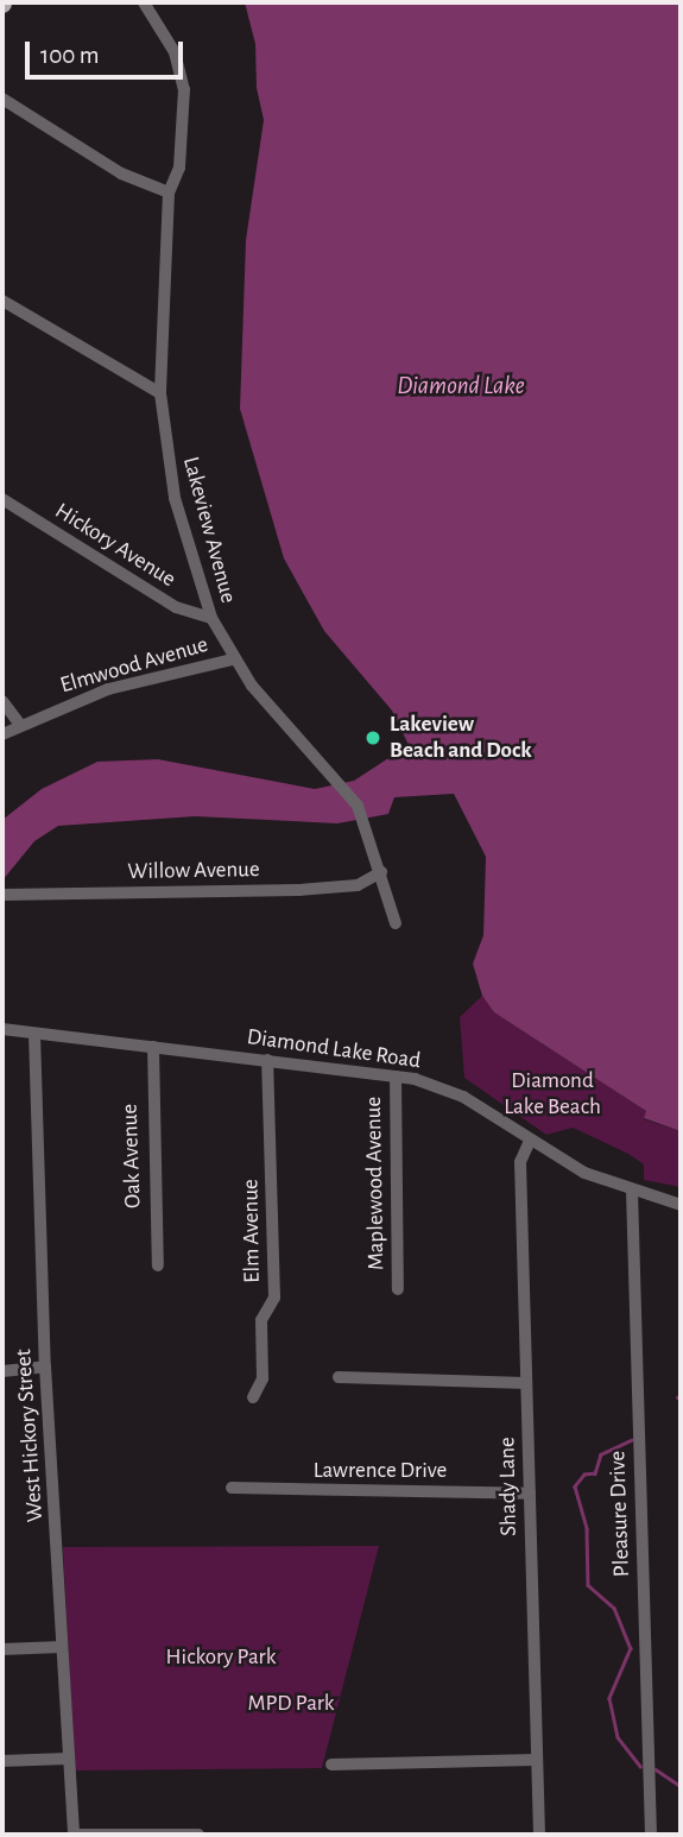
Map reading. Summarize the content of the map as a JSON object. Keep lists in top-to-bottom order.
{
  "streets": {
    "street": [
      "Lakeview Avenue",
      "Hickory Avenue",
      "Elmwood Avenue",
      "Willow Avenue",
      "Diamond Lake Road",
      "Oak Avenue",
      "Maplewood Avenue",
      "Elm Avenue",
      "West Hickory Street",
      "Lawrence Drive",
      "Shady Lane",
      "Pleasure Drive"
    ]
  },
  "crossings": [
    ["Lakeview Avenue", "Hickory Avenue"],
    ["Lakeview Avenue", "Elmwood Avenue"],
    ["Lakeview Avenue", "Willow Avenue"],
    ["Diamond Lake Road", "Oak Avenue"],
    ["Diamond Lake Road", "Maplewood Avenue"],
    ["Diamond Lake Road", "Elm Avenue"],
    ["Diamond Lake Road", "West Hickory Street"],
    ["Diamond Lake Road", "Shady Lane"],
    ["Diamond Lake Road", "Pleasure Drive"],
    ["Lawrence Drive", "Shady Lane"]
  ],
  "water": ["Diamond Lake"],
  "parks": ["Diamond Lake Beach", "Hickory Park", "MPD Park"],
  "places": ["Lakeview Beach and Dock"],
  "scale_bar": "100 m"
}
